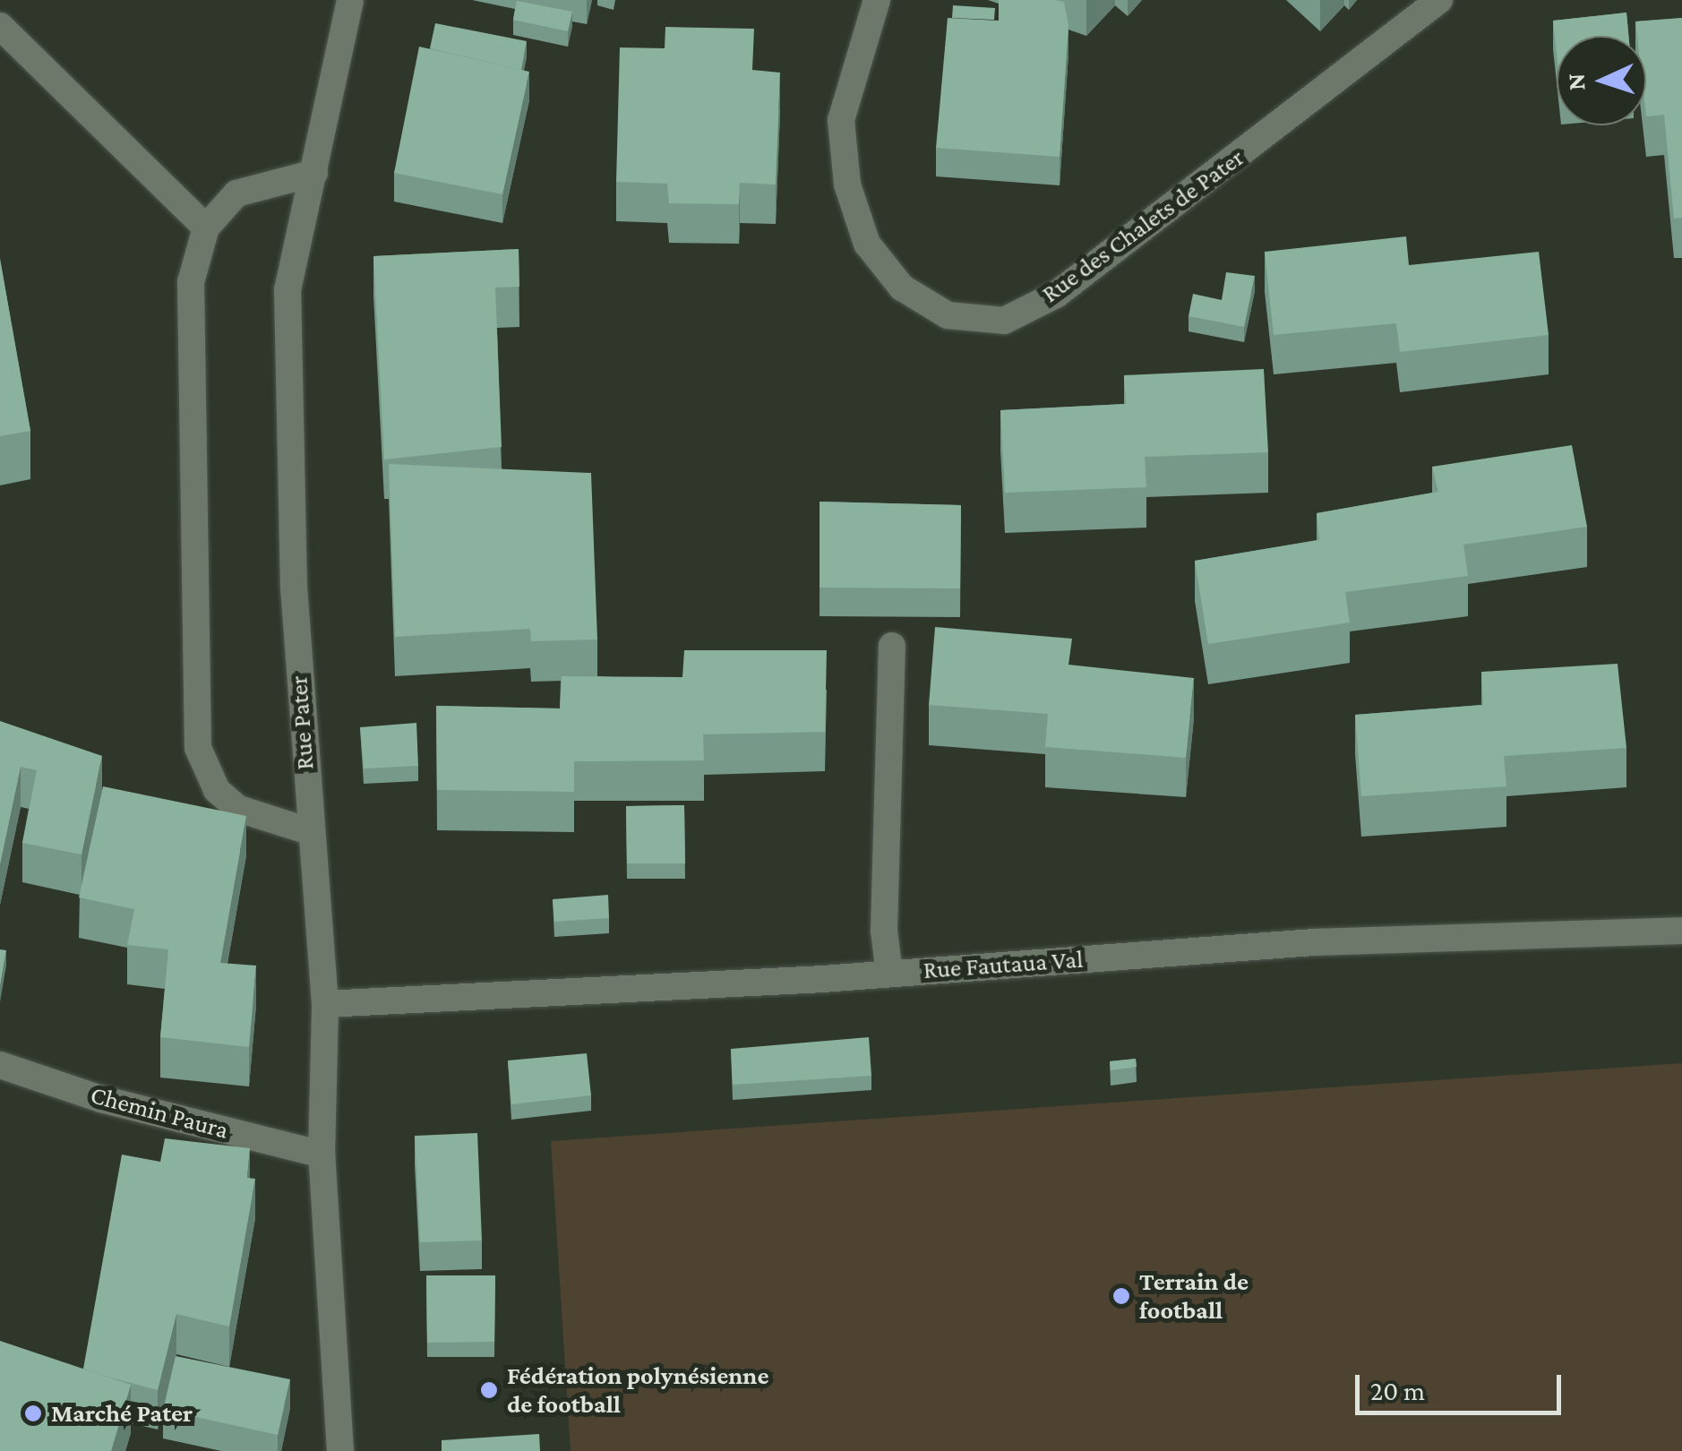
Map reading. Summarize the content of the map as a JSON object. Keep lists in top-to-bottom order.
{
  "streets": {
    "street": [
      "Rue des Chalets de Pater",
      "Rue Pater",
      "Rue Fautaua Val",
      "Chemin Paura"
    ]
  },
  "crossings": [
    ["Rue Pater", "Rue Fautaua Val"],
    ["Rue Pater", "Chemin Paura"]
  ],
  "places": ["Terrain de football", "Fédération polynésienne de football", "Marché Pater"],
  "scale_bar": "20 m",
  "north": "left"
}
